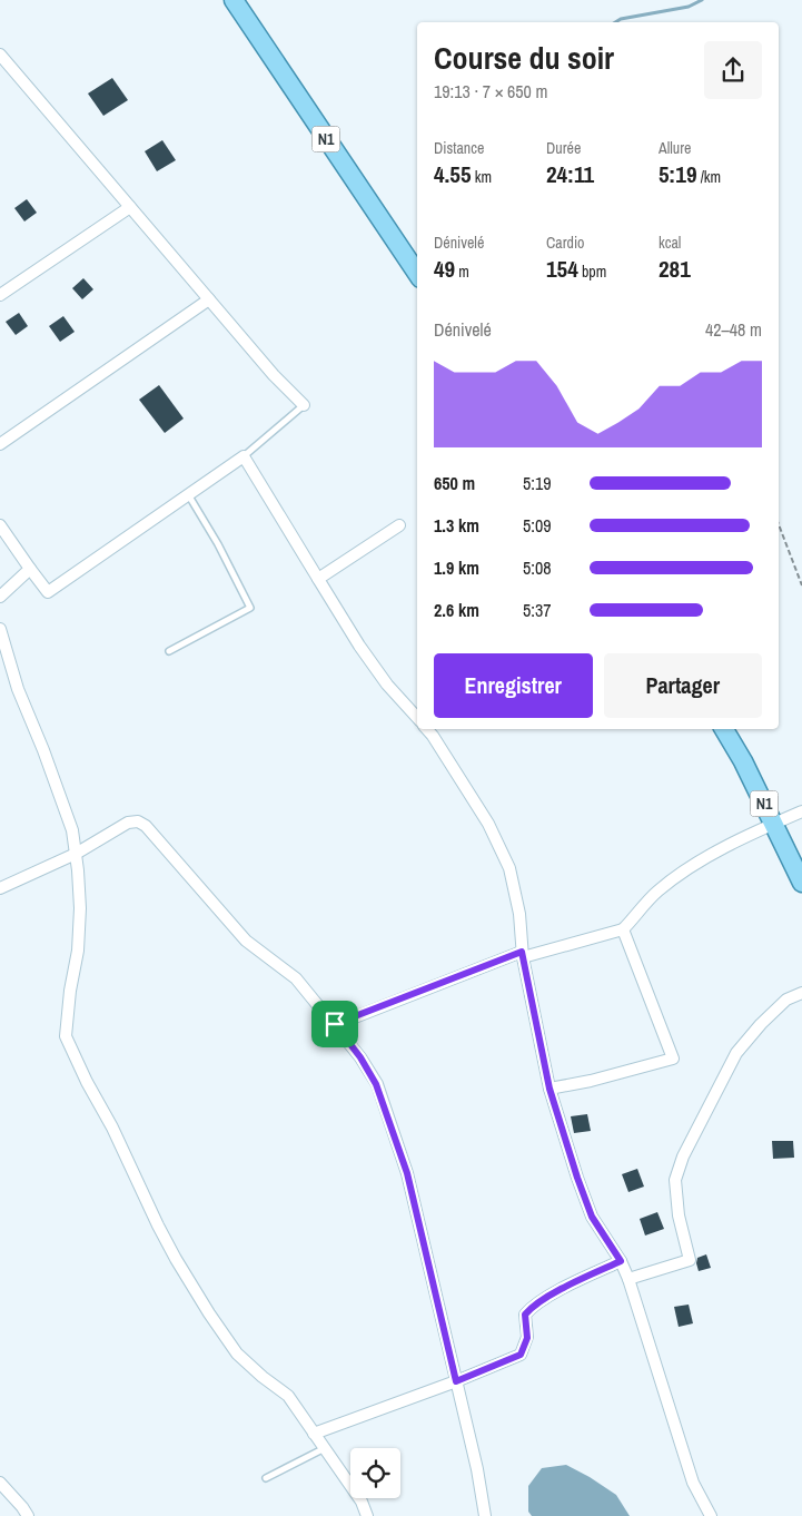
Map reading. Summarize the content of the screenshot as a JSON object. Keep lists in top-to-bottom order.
{
  "streets": {
    "main road": ["N1"]
  },
  "page": {
    "heading": ["Course du soir", "19:13 · 7 × 650 m"],
    "stats": [
      ["Distance", "4.55 km"],
      ["Durée", "24:11"],
      ["Allure", "5:19 /km"],
      ["Dénivelé", "49 m"],
      ["Cardio", "154 bpm"],
      ["kcal", "281"]
    ],
    "chart": ["Dénivelé", "42–48 m"],
    "list": [
      {
        "name": "650 m",
        "note": "5:19"
      },
      {
        "name": "1.3 km",
        "note": "5:09"
      },
      {
        "name": "1.9 km",
        "note": "5:08"
      },
      {
        "name": "2.6 km",
        "note": "5:37"
      }
    ],
    "buttons": ["Enregistrer", "Partager"]
  }
}
